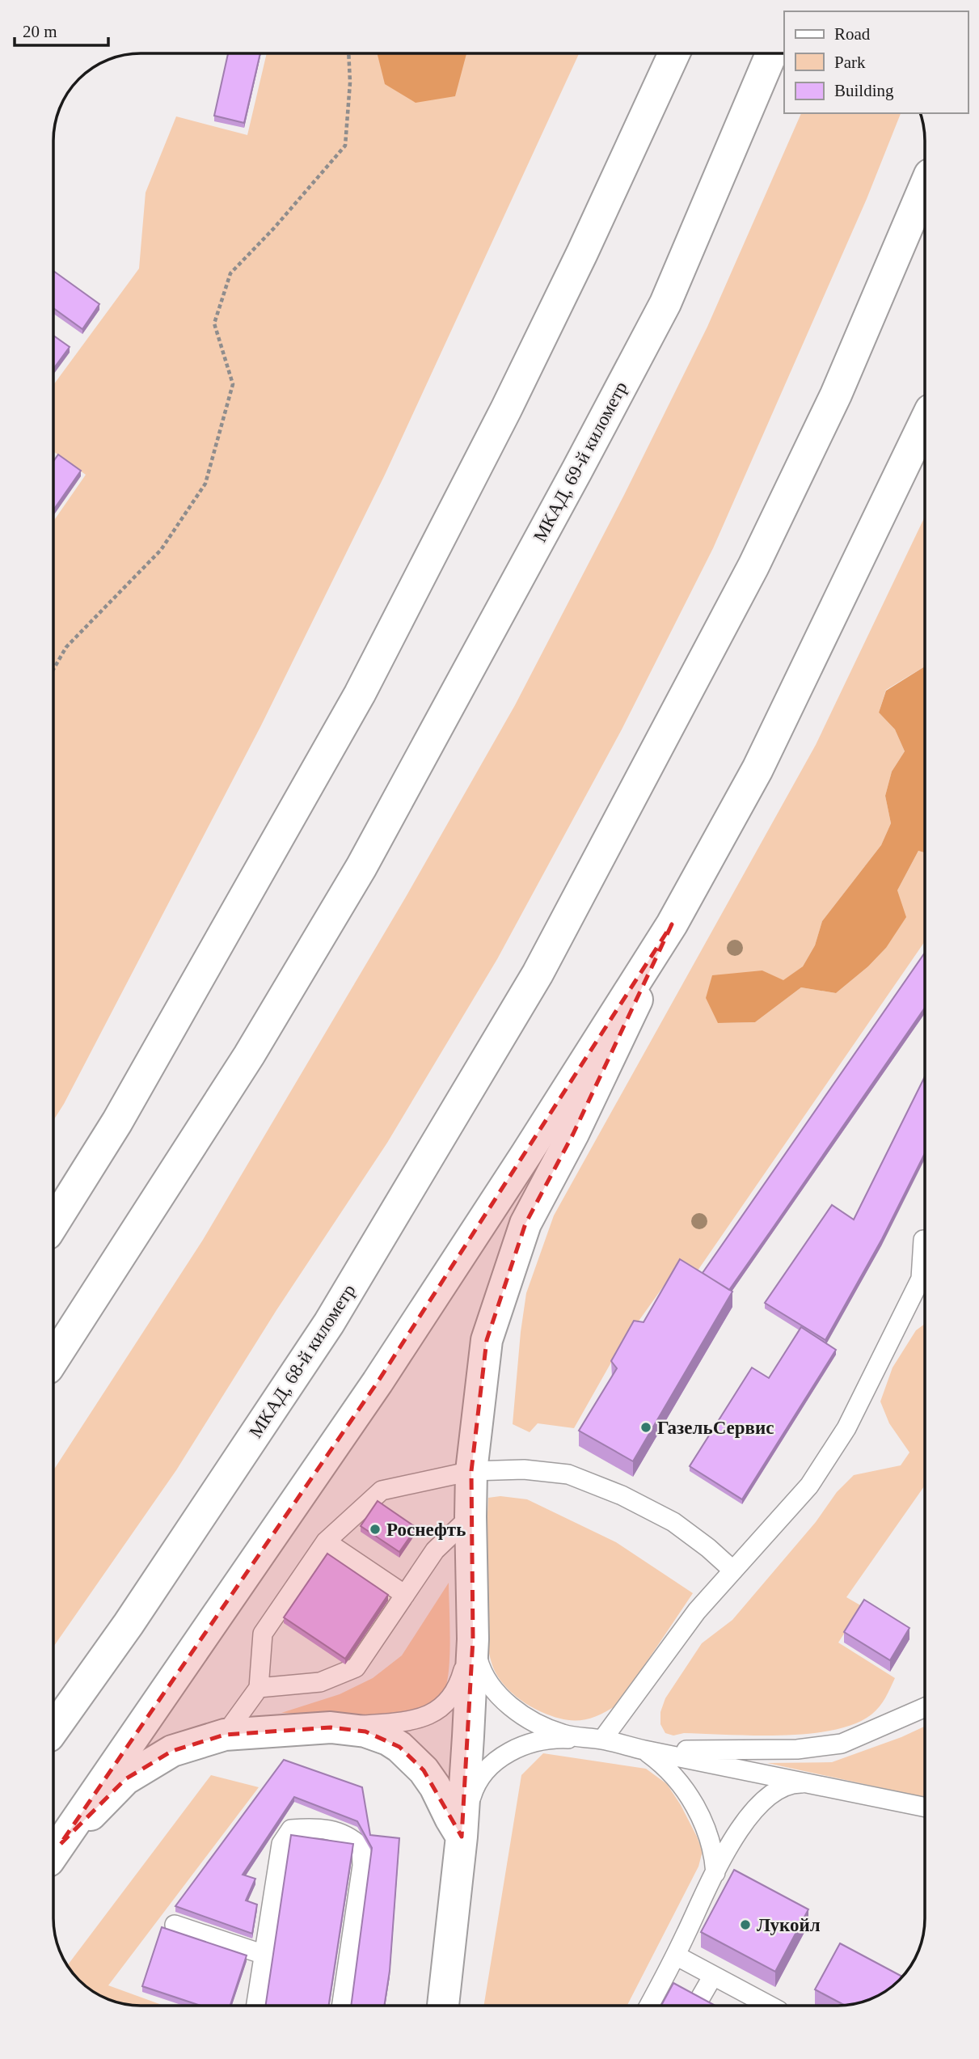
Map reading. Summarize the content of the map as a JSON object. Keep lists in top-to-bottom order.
{
  "streets": {
    "main road": ["МКАД, 69-й километр", "МКАД, 68-й километр"]
  },
  "places": ["ГазельСервис", "Роснефть", "Лукойл"],
  "legend": ["Road", "Park", "Building"],
  "scale_bar": "20 m"
}
